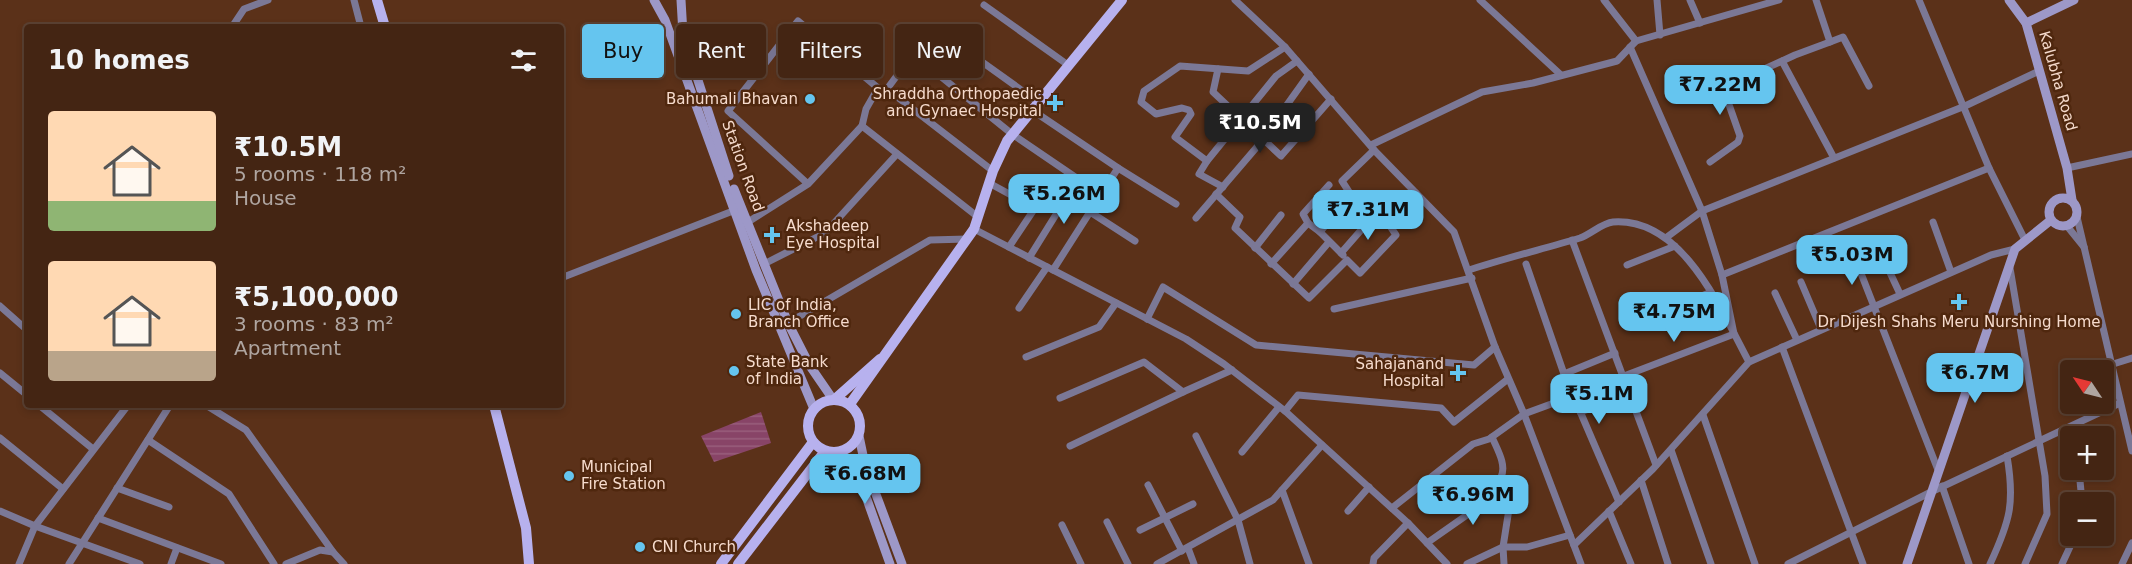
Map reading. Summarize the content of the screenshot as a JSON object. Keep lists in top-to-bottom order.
{
  "streets": {
    "main road": ["Kalubha Road", "Station Road"]
  },
  "places": {
    "other": [
      "Bahumali Bhavan",
      "LIC of India, Branch Office",
      "State Bank of India",
      "Municipal Fire Station",
      "CNI Church"
    ],
    "health": [
      "Shraddha Orthopaedic and Gynaec Hospital",
      "Akshadeep Eye Hospital",
      "Dr Dijesh Shahs Meru Nurshing Home",
      "Sahajanand Hospital"
    ]
  },
  "north": "top left",
  "page": {
    "chip": [
      "Buy",
      "Rent",
      "Filters",
      "New"
    ],
    "heading": "10 homes",
    "price": [
      "₹7.22M",
      "₹10.5M",
      "₹5.26M",
      "₹7.31M",
      "₹5.03M",
      "₹4.75M",
      "₹6.7M",
      "₹5.1M",
      "₹6.68M",
      "₹6.96M"
    ],
    "list": [
      {
        "name": "₹10.5M",
        "note": "5 rooms · 118 m² · House"
      },
      {
        "name": "₹5,100,000",
        "note": "3 rooms · 83 m² · Apartment"
      }
    ],
    "map_buttons": ["+", "−"]
  }
}
